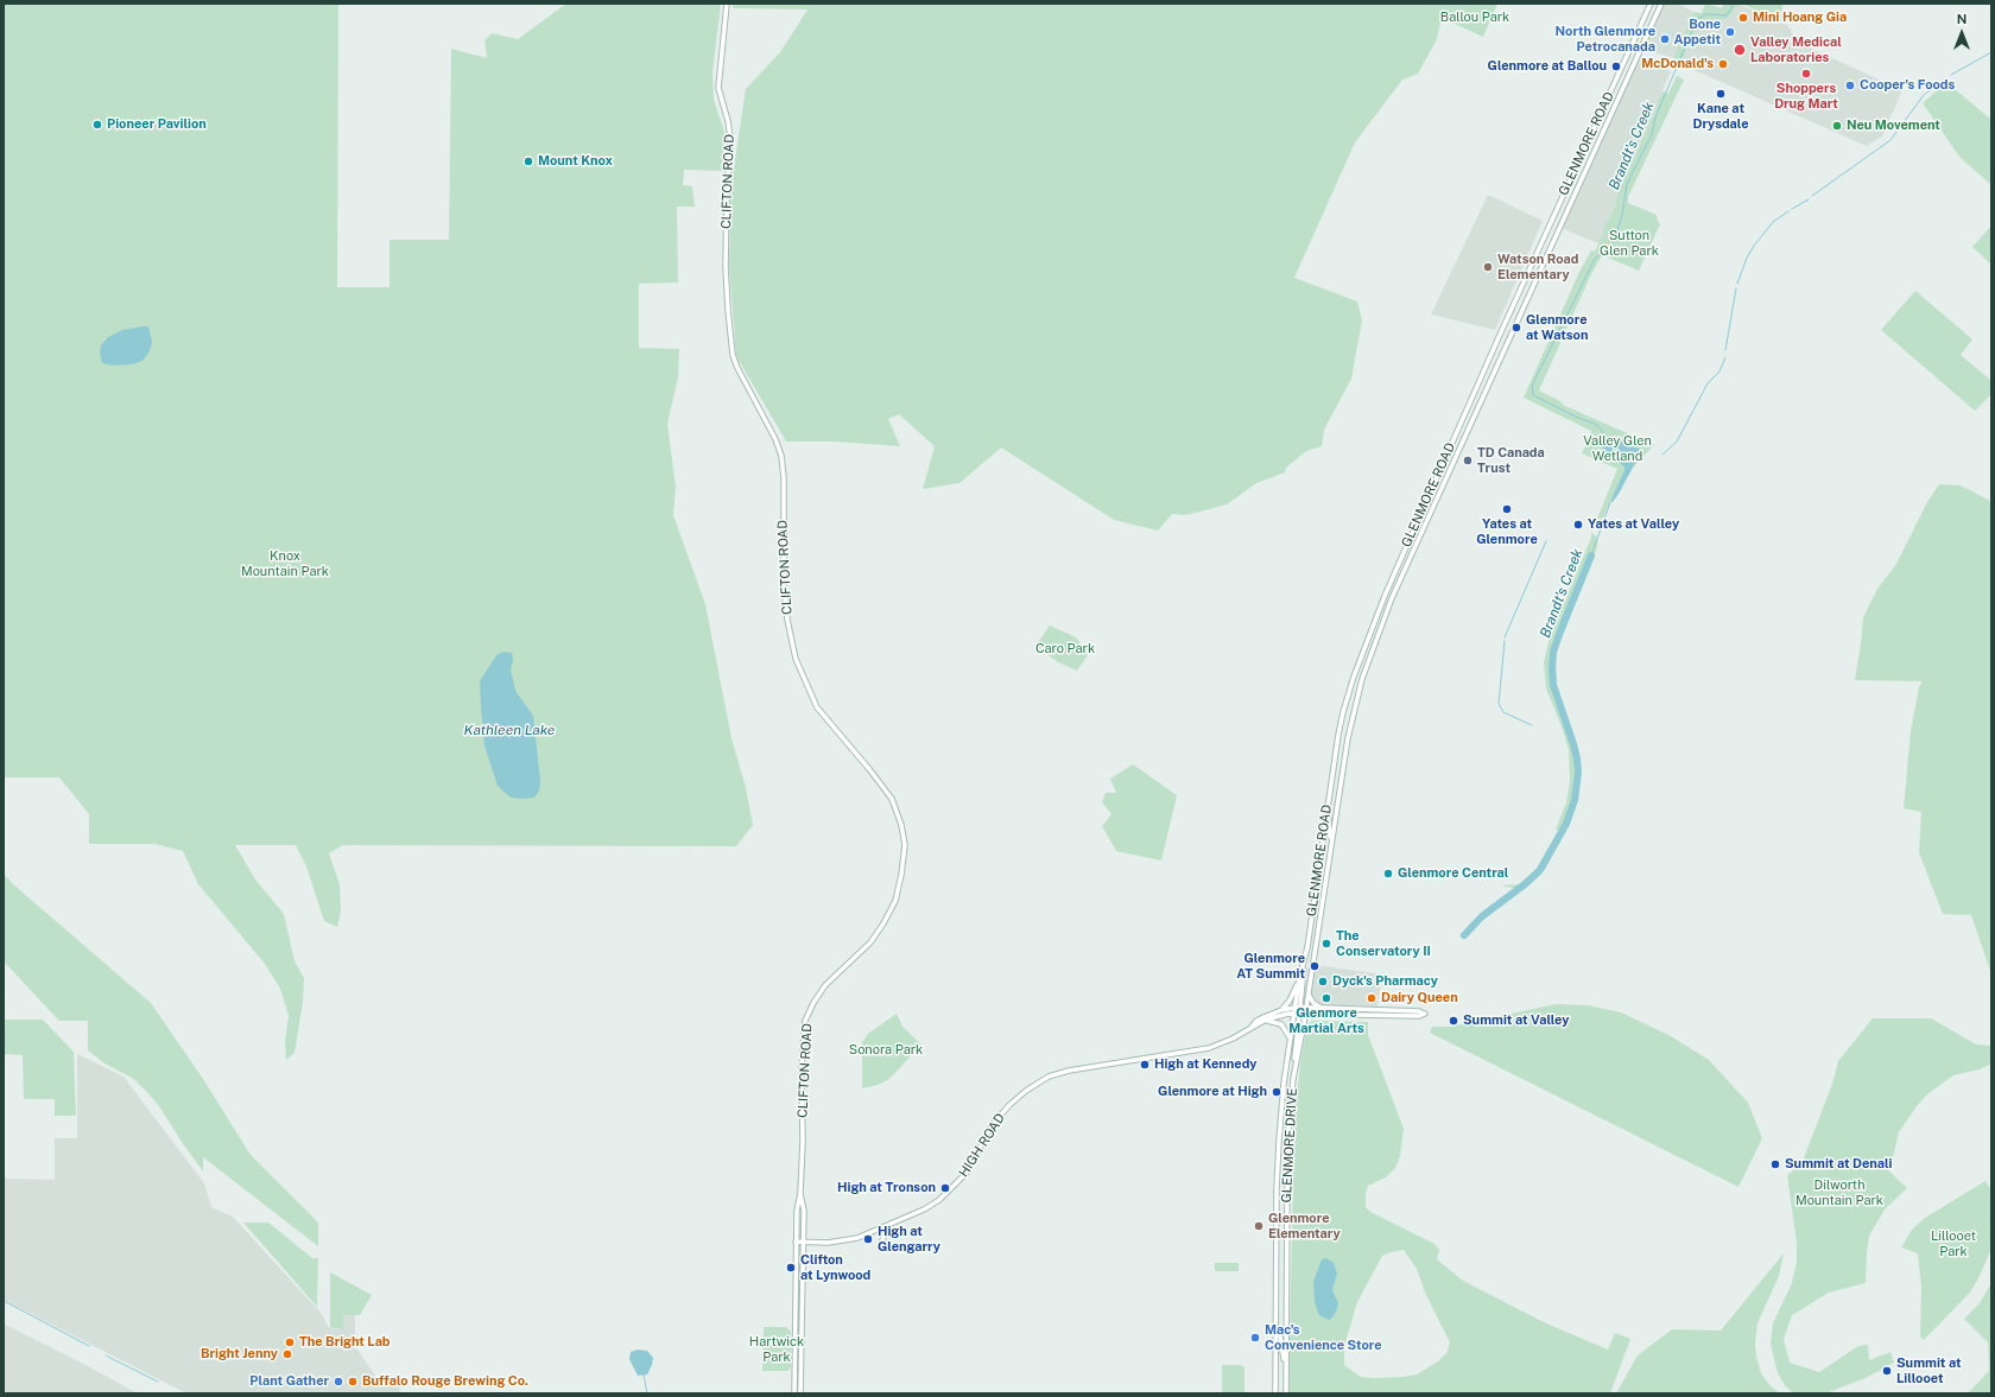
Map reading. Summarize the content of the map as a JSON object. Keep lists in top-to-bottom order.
{
  "streets": {
    "main road": [
      "GLENMORE ROAD",
      "CLIFTON ROAD",
      "HIGH ROAD",
      "GLENMORE DRIVE"
    ]
  },
  "crossings": [
    ["GLENMORE ROAD", "HIGH ROAD"],
    ["GLENMORE ROAD", "GLENMORE DRIVE"],
    ["CLIFTON ROAD", "HIGH ROAD"],
    ["HIGH ROAD", "GLENMORE DRIVE"]
  ],
  "water": ["Brandt's Creek", "Kathleen Lake"],
  "parks": [
    "Ballou Park",
    "Sutton Glen Park",
    "Valley Glen Wetland",
    "Knox Mountain Park",
    "Caro Park",
    "Sonora Park",
    "Dilworth Mountain Park",
    "Lillooet Park",
    "Hartwick Park"
  ],
  "places": [
    "Mini Hoang Gia",
    "Bone Appetit",
    "North Glenmore Petrocanada",
    "Valley Medical Laboratories",
    "McDonald's",
    "Glenmore at Ballou",
    "Shoppers Drug Mart",
    "Cooper's Foods",
    "Kane at Drysdale",
    "Pioneer Pavilion",
    "Neu Movement",
    "Mount Knox",
    "Watson Road Elementary",
    "Glenmore at Watson",
    "TD Canada Trust",
    "Yates at Glenmore",
    "Yates at Valley",
    "Glenmore Central",
    "The Conservatory II",
    "Glenmore AT Summit",
    "Dyck's Pharmacy",
    "Glenmore Martial Arts",
    "Dairy Queen",
    "Summit at Valley",
    "High at Kennedy",
    "Glenmore at High",
    "Summit at Denali",
    "High at Tronson",
    "Glenmore Elementary",
    "High at Glengarry",
    "Clifton at Lynwood",
    "Mac's Convenience Store",
    "The Bright Lab",
    "Bright Jenny",
    "Summit at Lillooet",
    "Plant Gather",
    "Buffalo Rouge Brewing Co."
  ],
  "north": "top"
}
